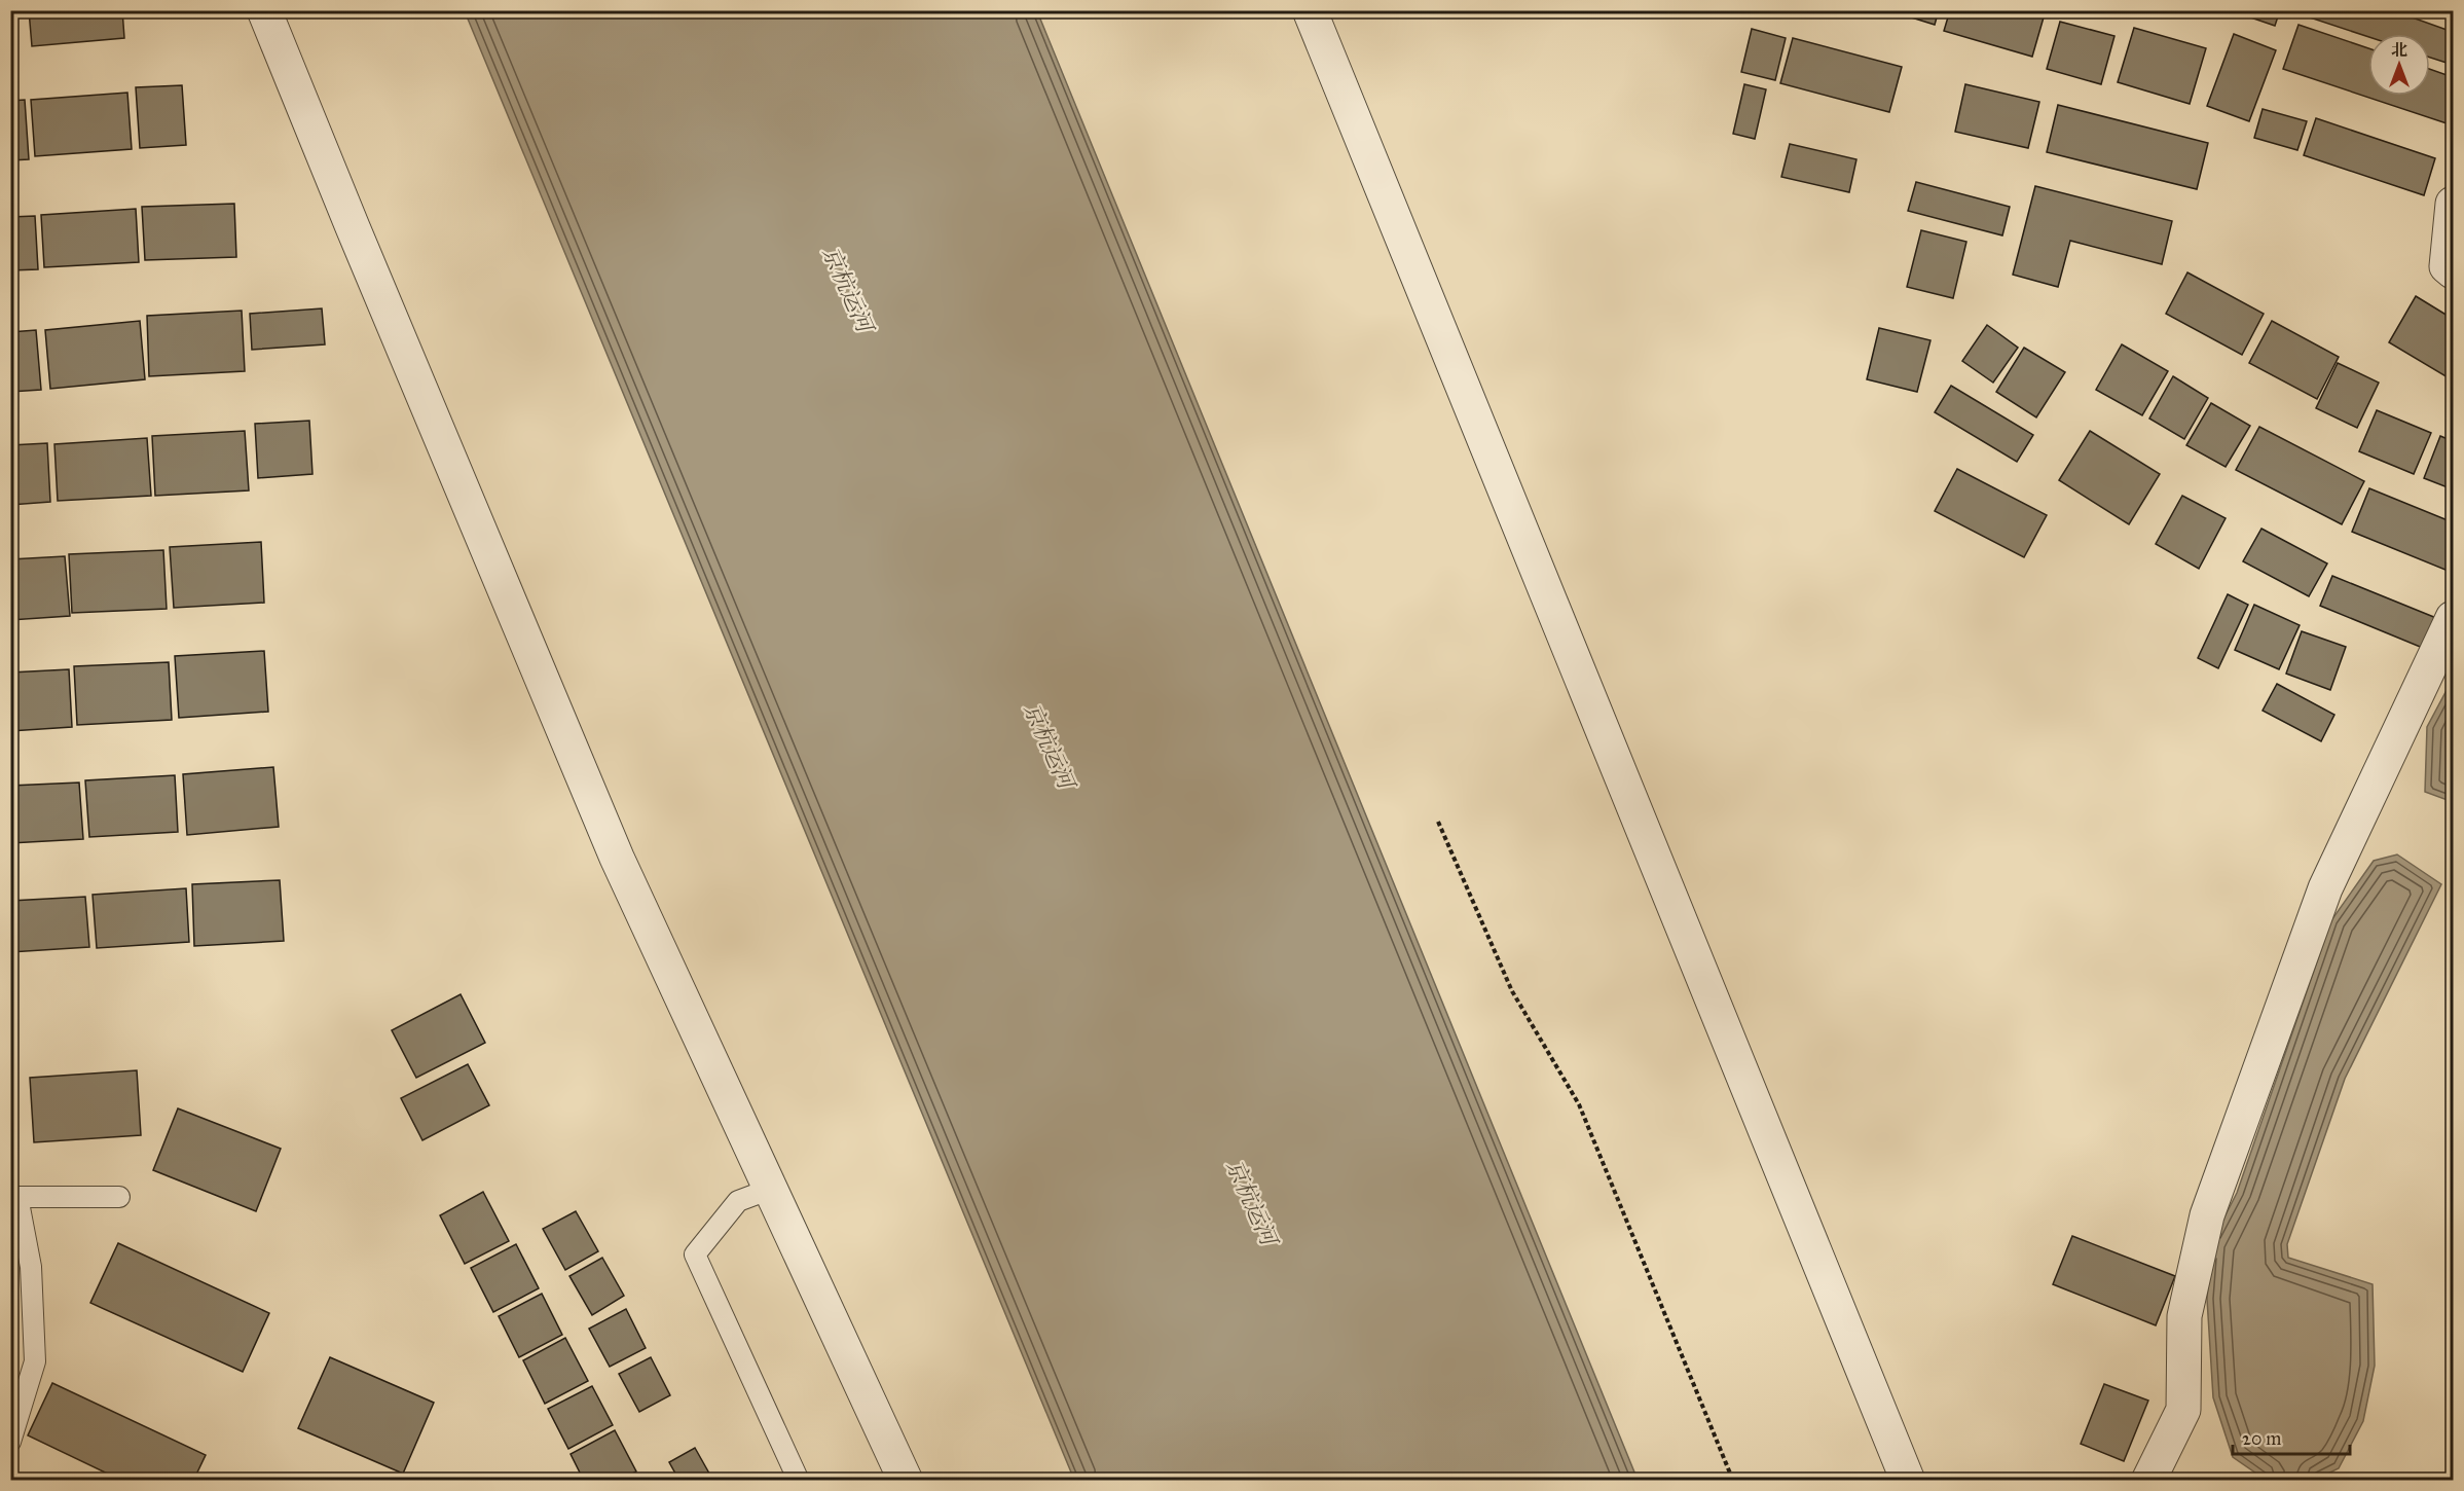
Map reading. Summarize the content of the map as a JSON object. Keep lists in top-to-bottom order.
{
  "water": ["京杭运河"],
  "scale_bar": "20 m",
  "north": "top"
}
